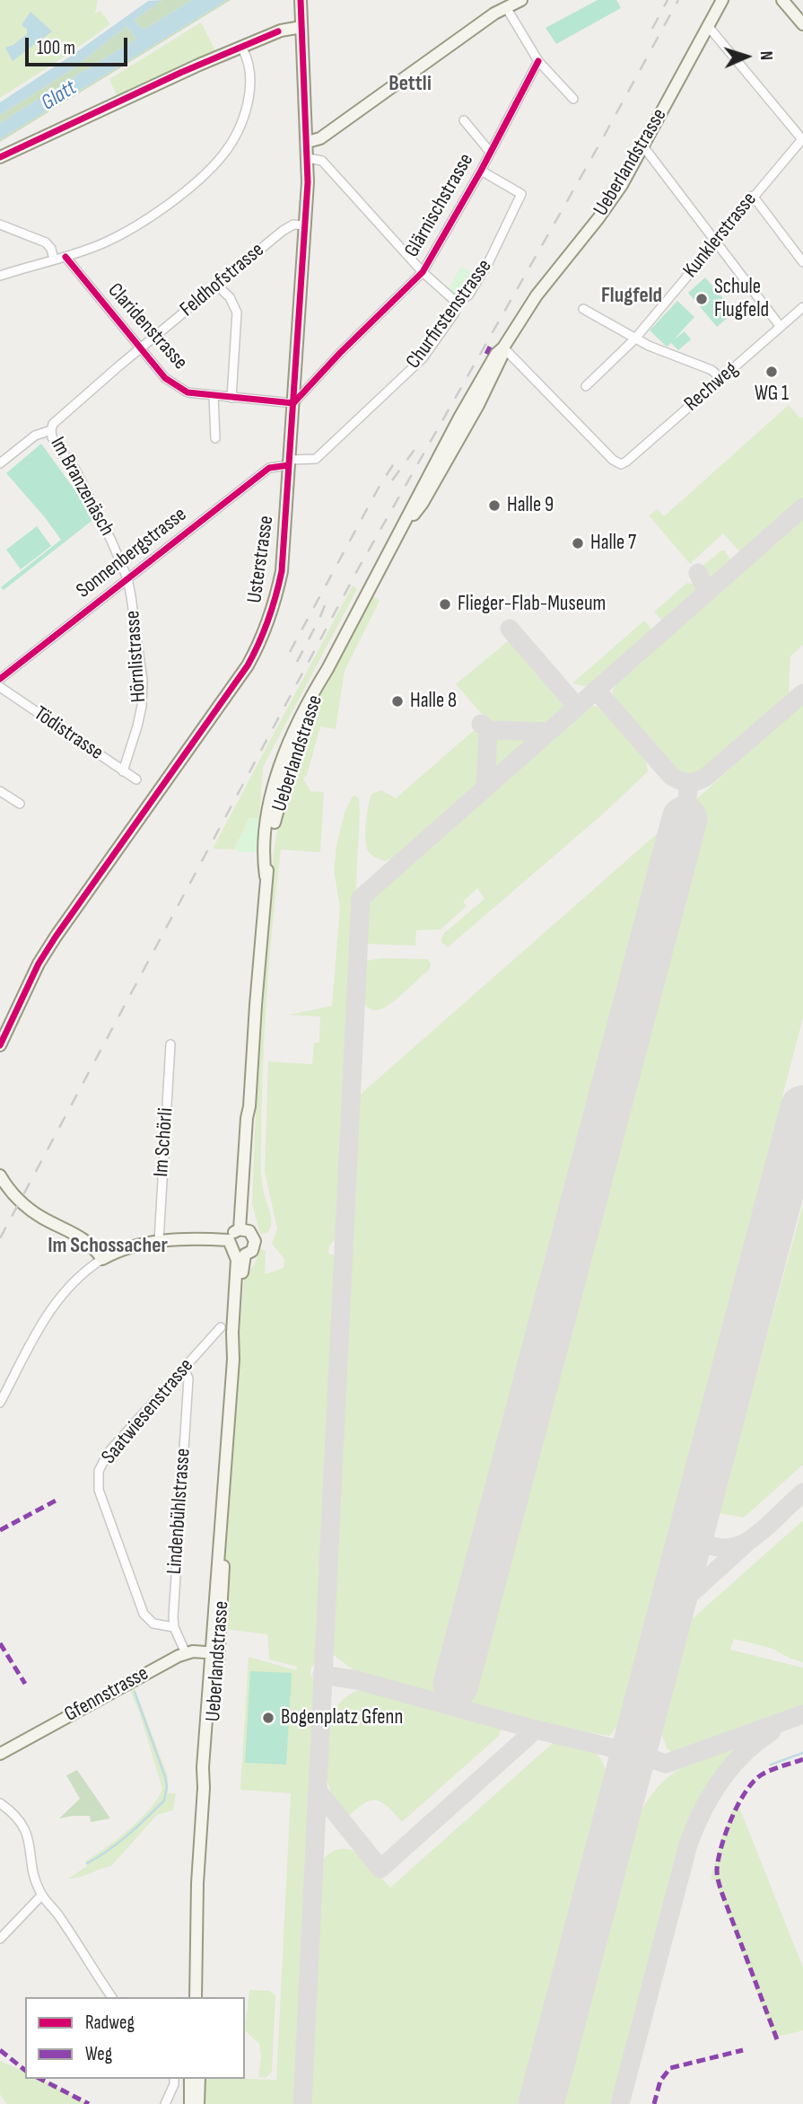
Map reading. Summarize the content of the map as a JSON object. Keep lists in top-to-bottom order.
{
  "streets": {
    "main road": ["Ueberlandstrasse", "Usterstrasse", "Gfennstrasse"],
    "street": [
      "Glärnischstrasse",
      "Kunklerstrasse",
      "Feldhofstrasse",
      "Churfirstenstrasse",
      "Claridenstrasse",
      "Rechweg",
      "Im Branzenäsch",
      "Sonnenbergstrasse",
      "Hörnlistrasse",
      "Tödistrasse",
      "Im Schörli",
      "Saatwiesenstrasse",
      "Lindenbühlstrasse"
    ]
  },
  "crossings": [
    ["Ueberlandstrasse", "Gfennstrasse"],
    ["Glärnischstrasse", "Churfirstenstrasse"],
    ["Glärnischstrasse", "Claridenstrasse"],
    ["Glärnischstrasse", "Usterstrasse"],
    ["Feldhofstrasse", "Claridenstrasse"],
    ["Feldhofstrasse", "Im Branzenäsch"],
    ["Feldhofstrasse", "Usterstrasse"],
    ["Churfirstenstrasse", "Sonnenbergstrasse"],
    ["Churfirstenstrasse", "Usterstrasse"],
    ["Claridenstrasse", "Usterstrasse"],
    ["Im Branzenäsch", "Sonnenbergstrasse"],
    ["Im Branzenäsch", "Hörnlistrasse"],
    ["Sonnenbergstrasse", "Usterstrasse"],
    ["Sonnenbergstrasse", "Hörnlistrasse"],
    ["Hörnlistrasse", "Tödistrasse"],
    ["Saatwiesenstrasse", "Lindenbühlstrasse"],
    ["Lindenbühlstrasse", "Gfennstrasse"]
  ],
  "districts": ["Bettli", "Flugfeld", "Im Schossacher"],
  "water": ["Glatt"],
  "places": [
    "Schule Flugfeld",
    "WG 1",
    "Halle 9",
    "Halle 7",
    "Flieger-Flab-Museum",
    "Halle 8",
    "Bogenplatz Gfenn"
  ],
  "legend": ["Radweg", "Weg"],
  "scale_bar": "100 m",
  "north": "right"
}
